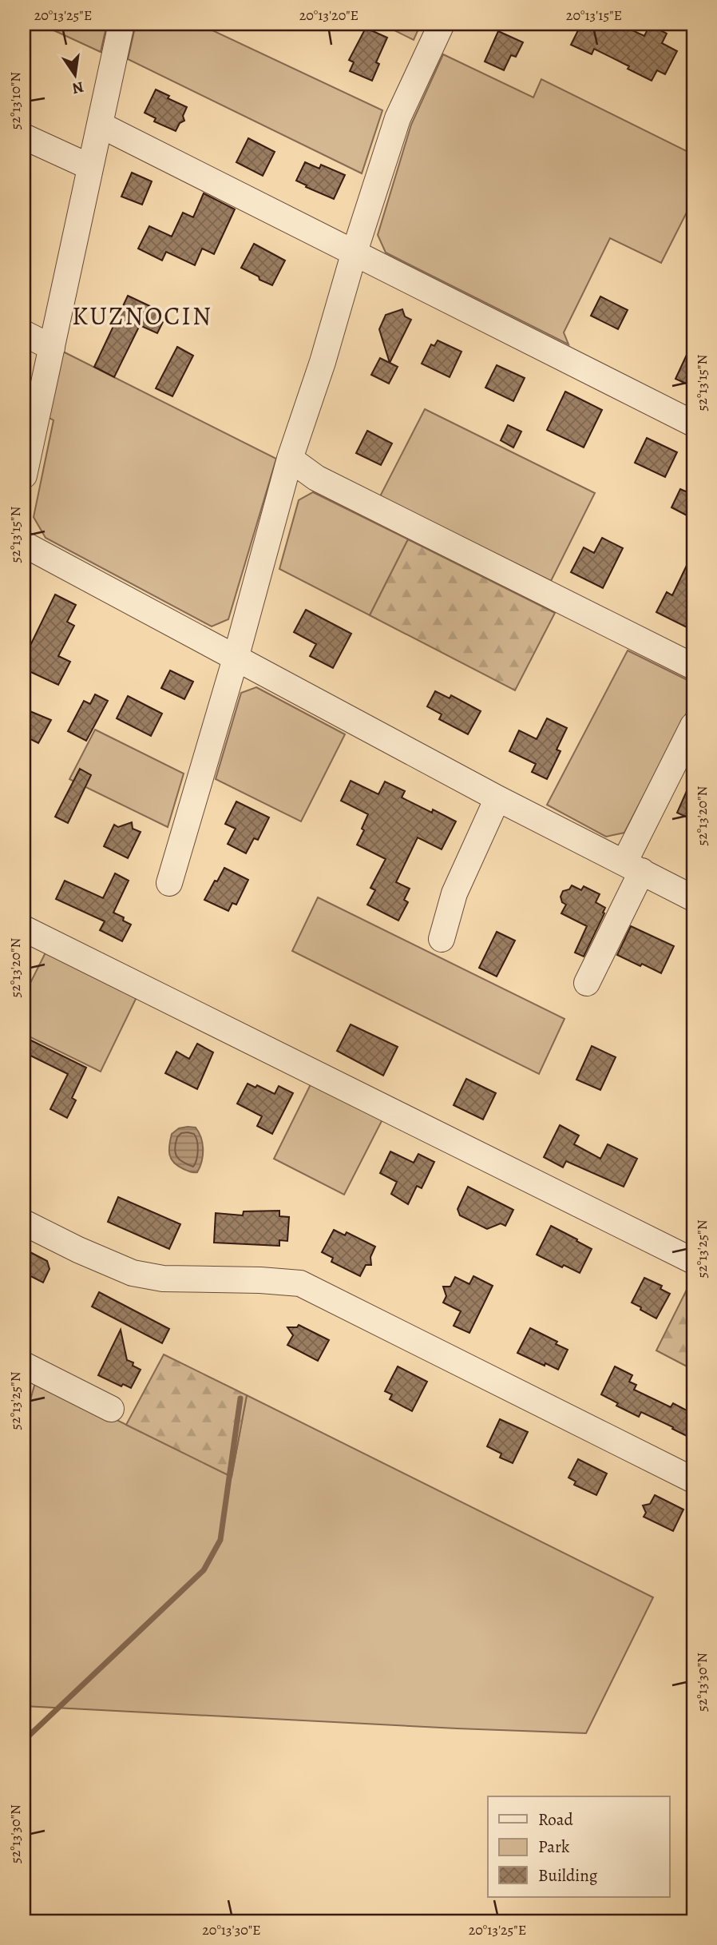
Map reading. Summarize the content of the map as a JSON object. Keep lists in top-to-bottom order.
{
  "districts": ["KUZNOCIN"],
  "legend": ["Road", "Park", "Building"],
  "north": "bottom",
  "coordinates": [
    "20°13'25\"E",
    "20°13'20\"E",
    "20°13'15\"E",
    "52°13'10\"N",
    "52°13'15\"N",
    "52°13'20\"N",
    "52°13'25\"N",
    "52°13'30\"N",
    "20°13'30\"E"
  ]
}
